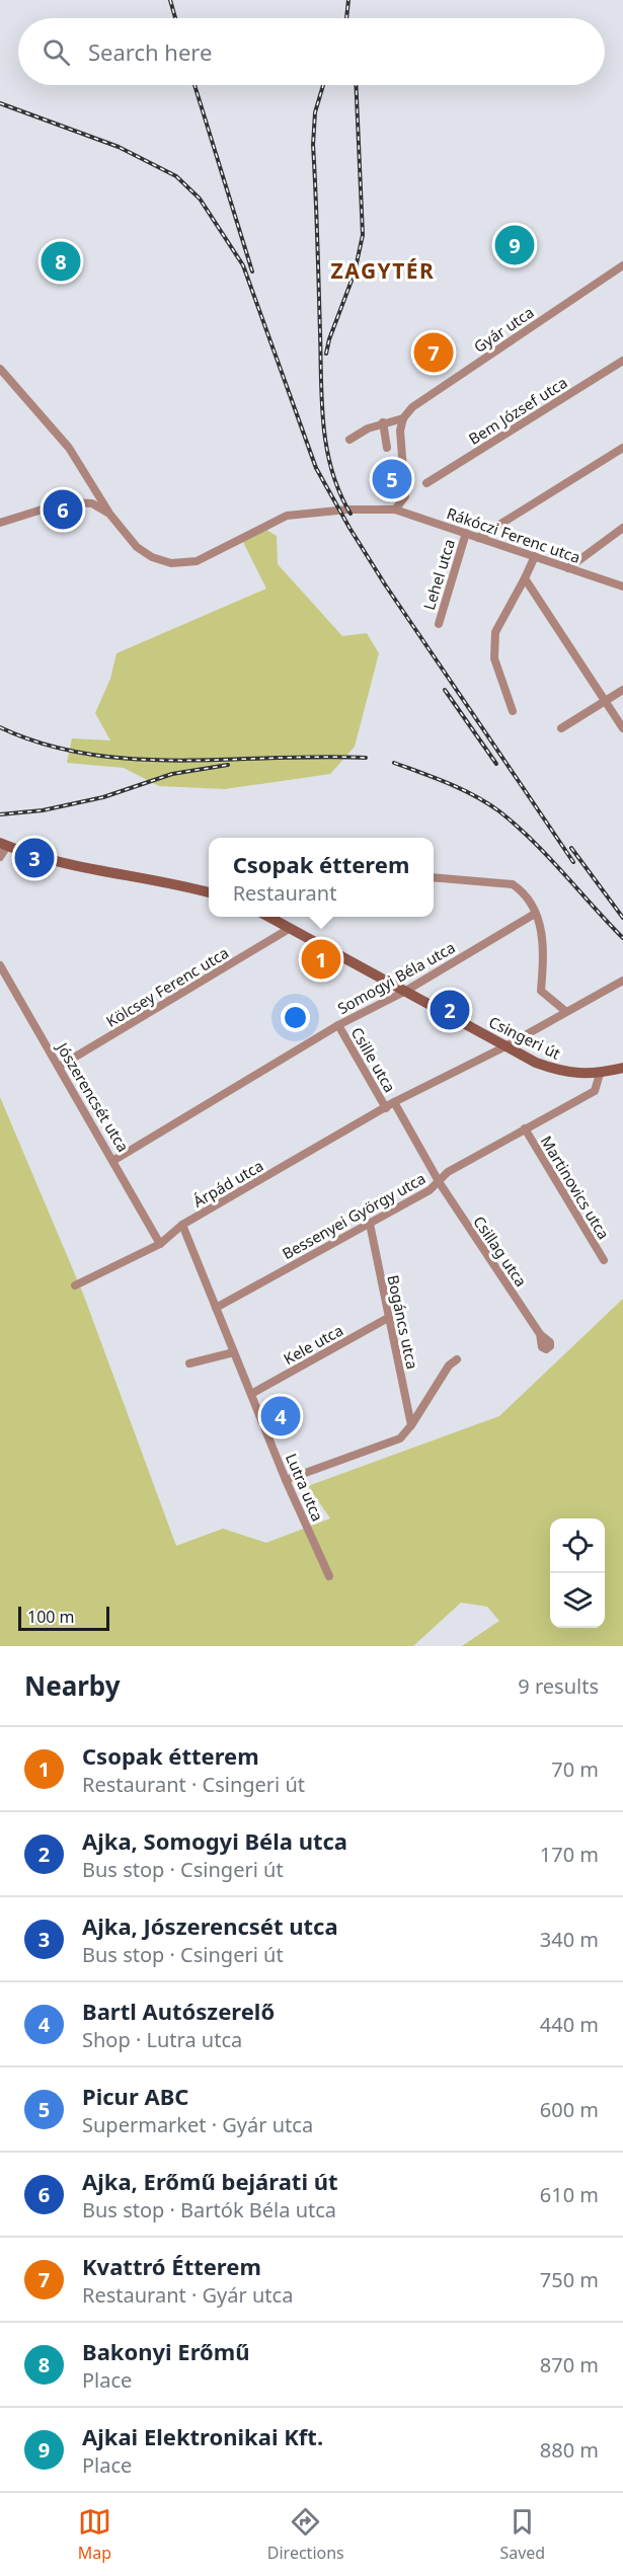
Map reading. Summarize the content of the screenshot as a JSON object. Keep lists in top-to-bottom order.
{
  "streets": {
    "main road": ["Csingeri út"],
    "street": [
      "Gyár utca",
      "Bem József utca",
      "Rákóczi Ferenc utca",
      "Lehel utca",
      "Somogyi Béla utca",
      "Kölcsey Ferenc utca",
      "Csille utca",
      "Jószerencsét utca",
      "Árpád utca",
      "Martinovics utca",
      "Bessenyei György utca",
      "Csillag utca",
      "Bogáncs utca",
      "Kele utca",
      "Lutra utca"
    ]
  },
  "crossings": [
    ["Rákóczi Ferenc utca", "Lehel utca"],
    ["Somogyi Béla utca", "Csingeri út"],
    ["Somogyi Béla utca", "Csille utca"],
    ["Somogyi Béla utca", "Jószerencsét utca"],
    ["Kölcsey Ferenc utca", "Csingeri út"],
    ["Kölcsey Ferenc utca", "Jószerencsét utca"],
    ["Csingeri út", "Árpád utca"],
    ["Csingeri út", "Bessenyei György utca"],
    ["Csille utca", "Árpád utca"],
    ["Jószerencsét utca", "Árpád utca"],
    ["Martinovics utca", "Bessenyei György utca"],
    ["Bessenyei György utca", "Csillag utca"],
    ["Bessenyei György utca", "Bogáncs utca"],
    ["Bessenyei György utca", "Lutra utca"],
    ["Bogáncs utca", "Kele utca"],
    ["Bogáncs utca", "Lutra utca"],
    ["Kele utca", "Lutra utca"]
  ],
  "districts": ["ZAGYTÉR"],
  "scale_bar": "100 m",
  "page": {
    "search": "Search here",
    "pins": [
      "9",
      "8",
      "7",
      "5",
      "6",
      "3",
      "1",
      "2",
      "4"
    ],
    "popup": ["Csopak étterem", "Restaurant"],
    "scale": "100 m",
    "heading": ["Nearby", "9 results"],
    "list": [
      {
        "mark": "1",
        "name": "Csopak étterem",
        "note": "Restaurant · Csingeri út",
        "value": "70 m"
      },
      {
        "mark": "2",
        "name": "Ajka, Somogyi Béla utca",
        "note": "Bus stop · Csingeri út",
        "value": "170 m"
      },
      {
        "mark": "3",
        "name": "Ajka, Jószerencsét utca",
        "note": "Bus stop · Csingeri út",
        "value": "340 m"
      },
      {
        "mark": "4",
        "name": "Bartl Autószerelő",
        "note": "Shop · Lutra utca",
        "value": "440 m"
      },
      {
        "mark": "5",
        "name": "Picur ABC",
        "note": "Supermarket · Gyár utca",
        "value": "600 m"
      },
      {
        "mark": "6",
        "name": "Ajka, Erőmű bejárati út",
        "note": "Bus stop · Bartók Béla utca",
        "value": "610 m"
      },
      {
        "mark": "7",
        "name": "Kvattró Étterem",
        "note": "Restaurant · Gyár utca",
        "value": "750 m"
      },
      {
        "mark": "8",
        "name": "Bakonyi Erőmű",
        "note": "Place",
        "value": "870 m"
      },
      {
        "mark": "9",
        "name": "Ajkai Elektronikai Kft.",
        "note": "Place",
        "value": "880 m"
      }
    ],
    "nav": ["Map", "Directions", "Saved"]
  }
}
